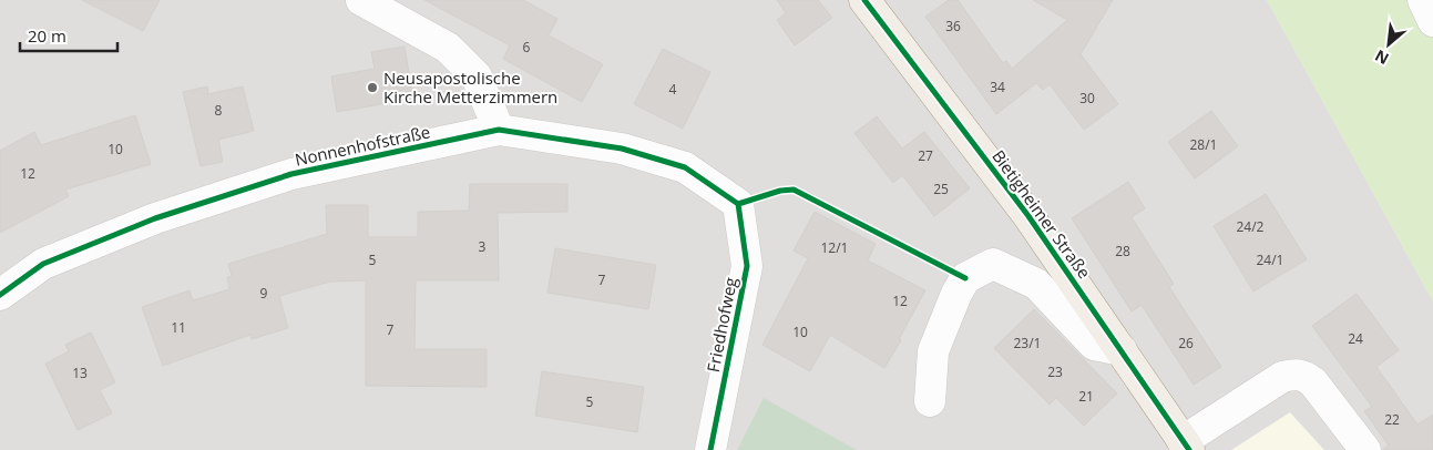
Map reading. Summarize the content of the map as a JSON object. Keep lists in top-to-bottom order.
{
  "streets": {
    "main road": ["Bietigheimer Straße"],
    "street": ["Nonnenhofstraße", "Friedhofweg"]
  },
  "crossings": [
    ["Nonnenhofstraße", "Friedhofweg"]
  ],
  "places": ["Neusapostolische Kirche Metterzimmern"],
  "house_numbers": [
    "36",
    "6",
    "34",
    "4",
    "30",
    "8",
    "28/1",
    "10",
    "27",
    "12",
    "25",
    "24/2",
    "3",
    "12/1",
    "28",
    "5",
    "24/1",
    "7",
    "9",
    "12",
    "11",
    "7",
    "10",
    "24",
    "23/1",
    "26",
    "23",
    "13",
    "21",
    "5",
    "22"
  ],
  "scale_bar": "20 m",
  "north": "bottom left"
}
